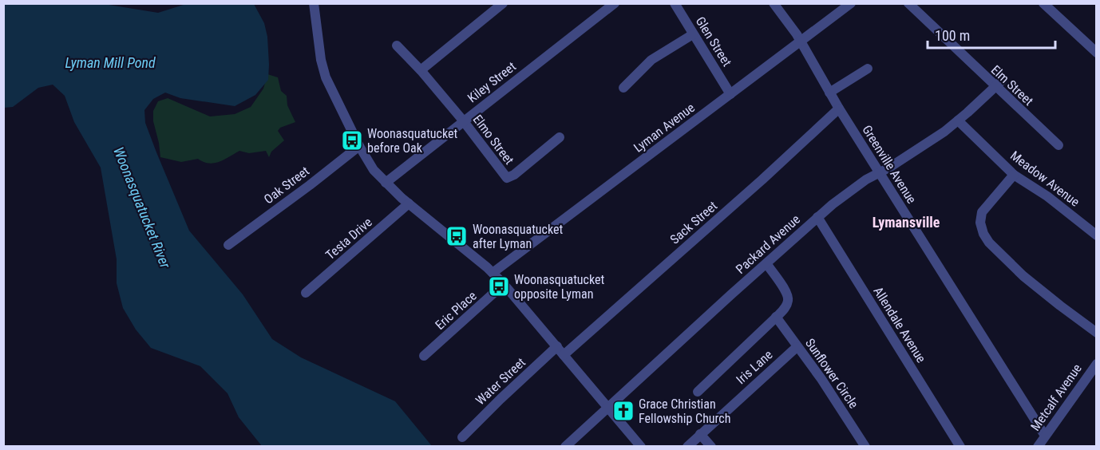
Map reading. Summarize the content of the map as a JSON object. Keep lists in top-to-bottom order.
{
  "streets": {
    "street": [
      "Glen Street",
      "Kiley Street",
      "Elm Street",
      "Lyman Avenue",
      "Elmo Street",
      "Greenville Avenue",
      "Meadow Avenue",
      "Oak Street",
      "Sack Street",
      "Testa Drive",
      "Packard Avenue",
      "Eric Place",
      "Allendale Avenue",
      "Iris Lane",
      "Sunflower Circle",
      "Water Street",
      "Metcalf Avenue"
    ]
  },
  "crossings": [
    ["Glen Street", "Lyman Avenue"],
    ["Kiley Street", "Elmo Street"],
    ["Elm Street", "Packard Avenue"],
    ["Lyman Avenue", "Greenville Avenue"],
    ["Greenville Avenue", "Sack Street"],
    ["Greenville Avenue", "Packard Avenue"],
    ["Greenville Avenue", "Metcalf Avenue"],
    ["Meadow Avenue", "Packard Avenue"],
    ["Packard Avenue", "Allendale Avenue"],
    ["Iris Lane", "Sunflower Circle"]
  ],
  "districts": ["Lymansville"],
  "water": ["Lyman Mill Pond", "Woonasquatucket River"],
  "places": {
    "bus stop": ["Woonasquatucket before Oak", "Woonasquatucket after Lyman", "Woonasquatucket opposite Lyman"],
    "church": ["Grace Christian Fellowship Church"]
  },
  "scale_bar": "100 m"
}
